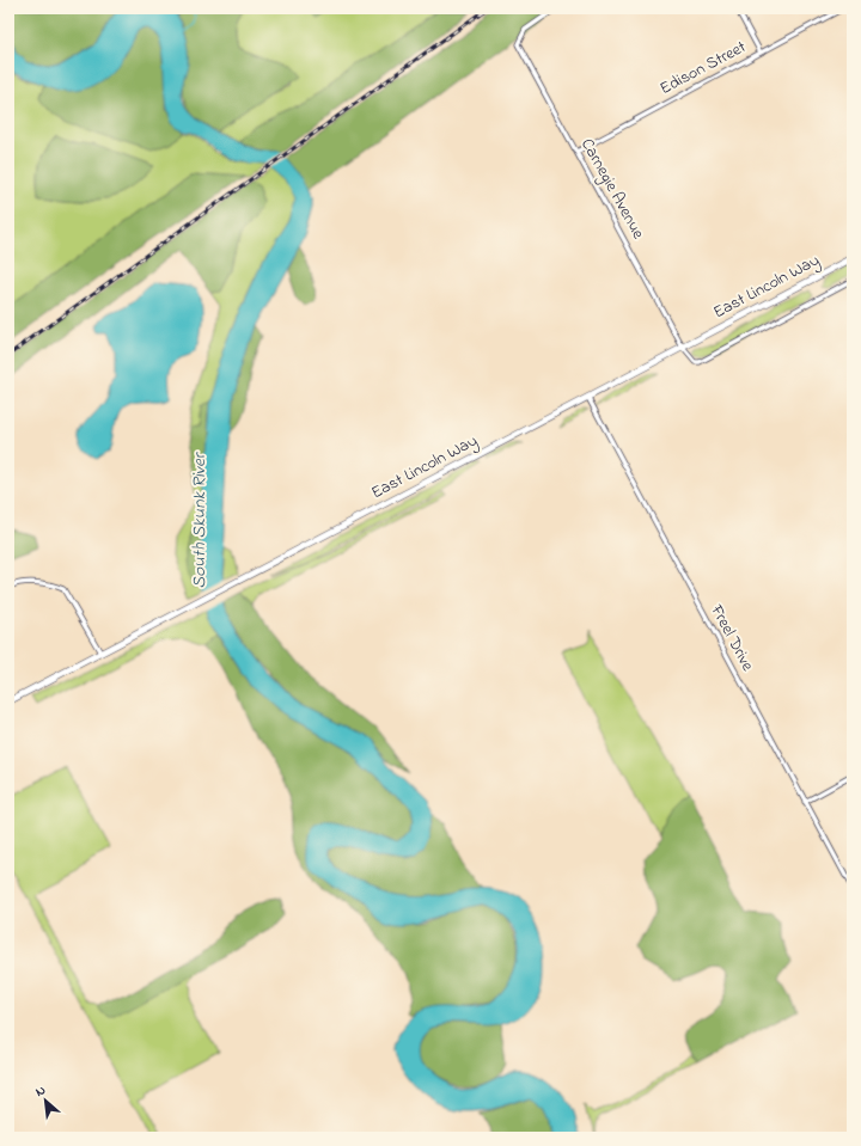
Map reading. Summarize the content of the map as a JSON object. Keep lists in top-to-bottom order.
{
  "streets": {
    "main road": ["East Lincoln Way"],
    "street": ["Edison Street", "Carnegie Avenue", "Freel Drive"]
  },
  "crossings": [
    ["Edison Street", "Carnegie Avenue"],
    ["Carnegie Avenue", "East Lincoln Way"],
    ["East Lincoln Way", "Freel Drive"]
  ],
  "water": ["South Skunk River"],
  "north": "top left"
}
